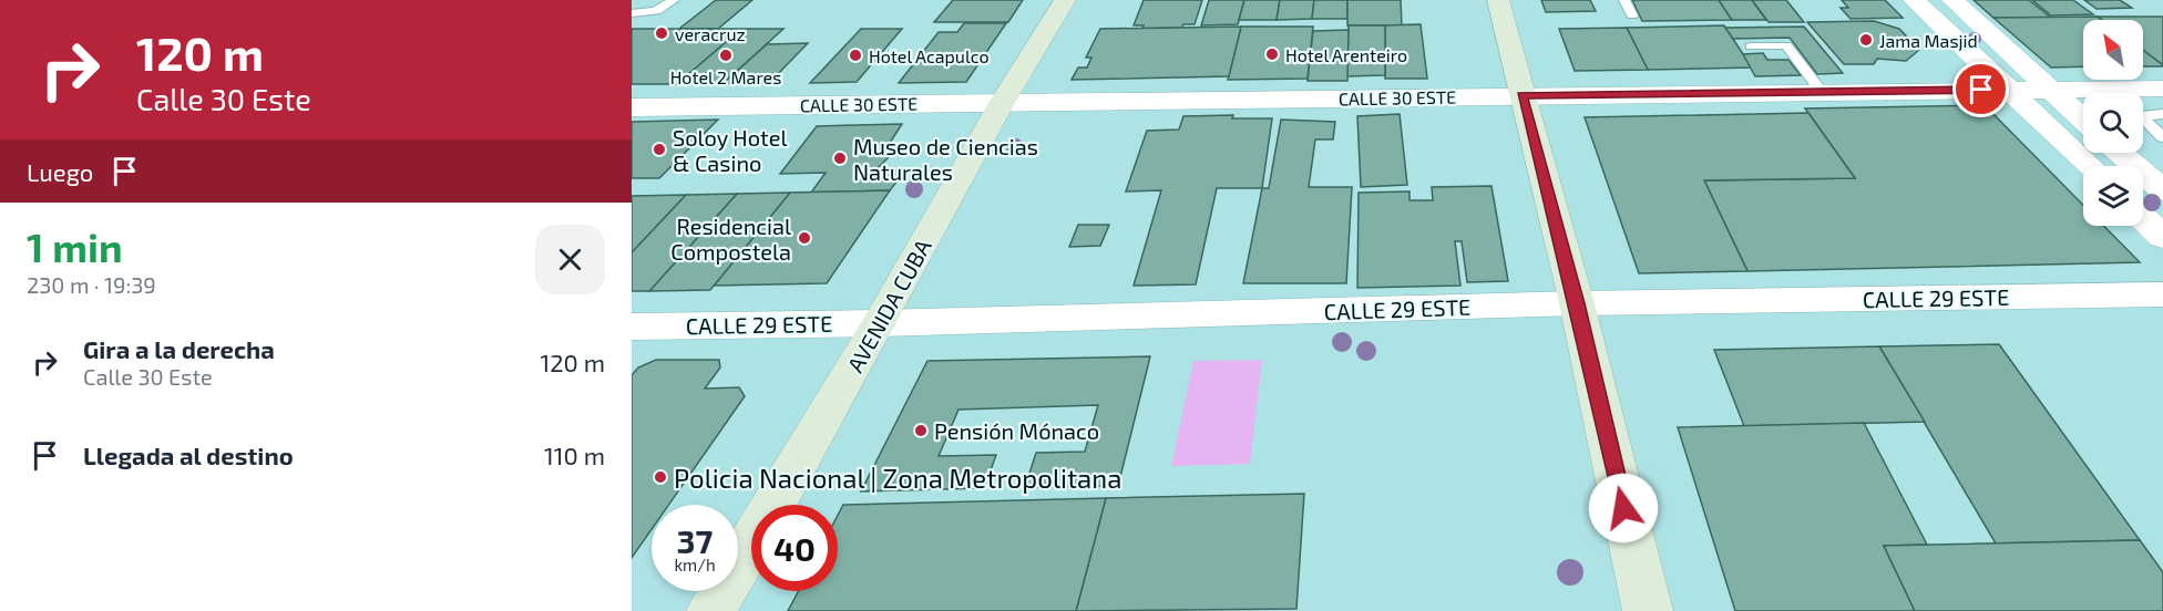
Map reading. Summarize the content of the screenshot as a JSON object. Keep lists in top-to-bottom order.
{
  "streets": {
    "street": ["CALLE 30 ESTE", "CALLE 29 ESTE", "AVENIDA CUBA"]
  },
  "crossings": [
    ["CALLE 30 ESTE", "AVENIDA CUBA"],
    ["CALLE 29 ESTE", "AVENIDA CUBA"]
  ],
  "places": [
    "veracruz",
    "Jama Masjid",
    "Hotel Arenteiro",
    "Hotel 2 Mares",
    "Hotel Acapulco",
    "Soloy Hotel & Casino",
    "Museo de Ciencias Naturales",
    "Residencial Compostela",
    "Pensión Mónaco",
    "Policia Nacional | Zona Metropolitana"
  ],
  "north": "top left",
  "page": {
    "turn": ["120 m", "Calle 30 Este"],
    "then": "Luego",
    "heading": ["1 min", "230 m · 19:39"],
    "list": [
      {
        "name": "Gira a la derecha",
        "note": "Calle 30 Este",
        "value": "120 m"
      },
      {
        "name": "Llegada al destino",
        "value": "110 m"
      }
    ],
    "speed": "37 km/h",
    "limit": "40"
  }
}
